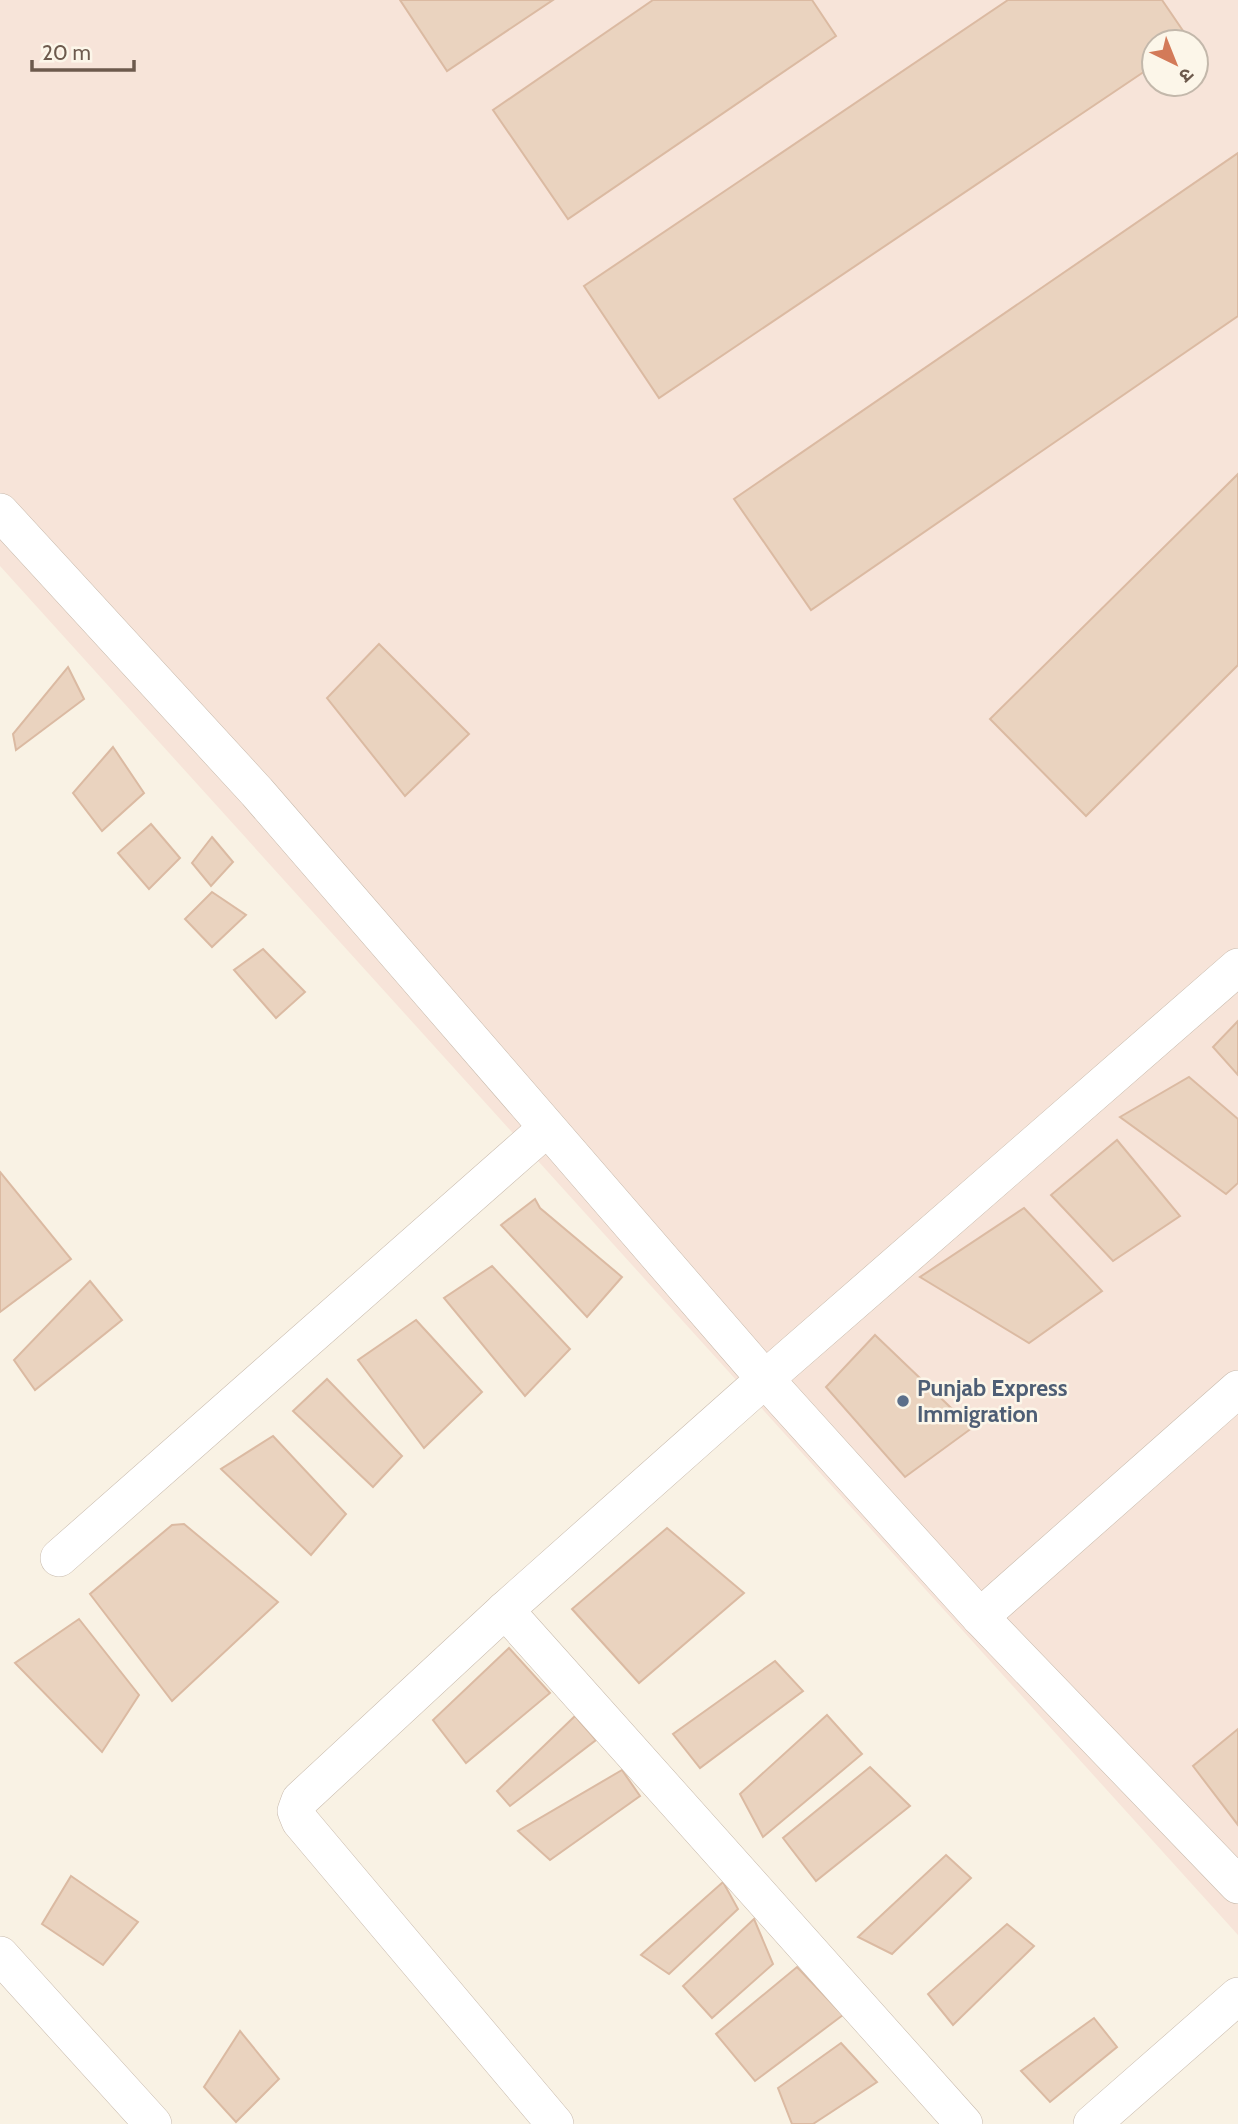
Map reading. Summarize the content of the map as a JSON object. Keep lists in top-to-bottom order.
{
  "places": ["Punjab Express Immigration"],
  "scale_bar": "20 m",
  "north": "bottom right"
}
